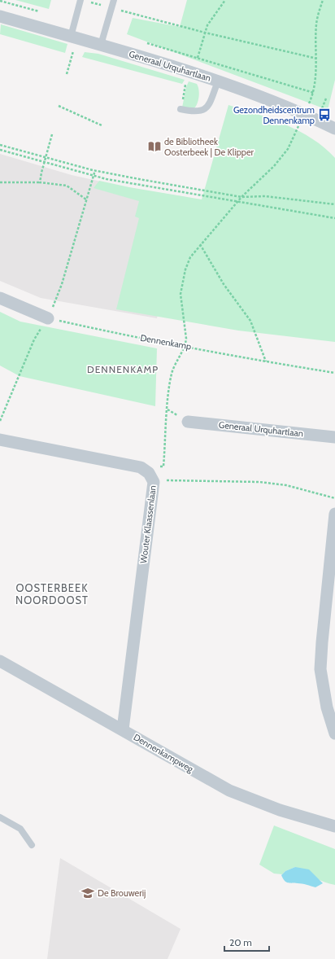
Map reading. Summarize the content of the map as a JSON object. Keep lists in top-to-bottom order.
{
  "streets": {
    "street": ["Generaal Urquhartlaan", "Wouter Klaassenlaan", "Dennenkampweg"],
    "path": ["Dennenkamp"]
  },
  "crossings": [
    ["Wouter Klaassenlaan", "Dennenkampweg"]
  ],
  "districts": ["DENNENKAMP", "OOSTERBEEK NOORDOOST"],
  "places": {
    "bus stop": ["Gezondheidscentrum Dennenkamp"],
    "library": ["de Bibliotheek Oosterbeek | De Klipper"],
    "school or university": ["De Brouwerij"]
  },
  "scale_bar": "20 m"
}
